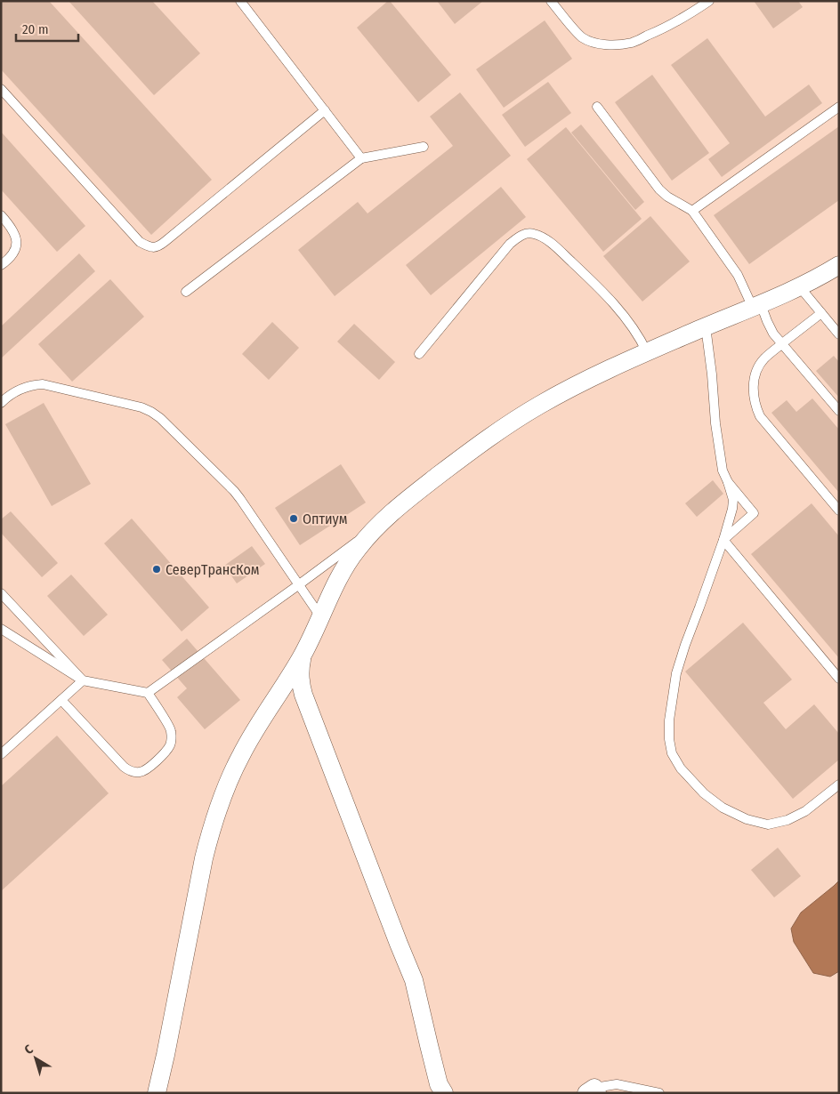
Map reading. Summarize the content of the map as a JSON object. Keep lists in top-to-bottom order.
{
  "places": ["Оптиум", "СеверТрансКом"],
  "scale_bar": "20 m",
  "north": "top left"
}
